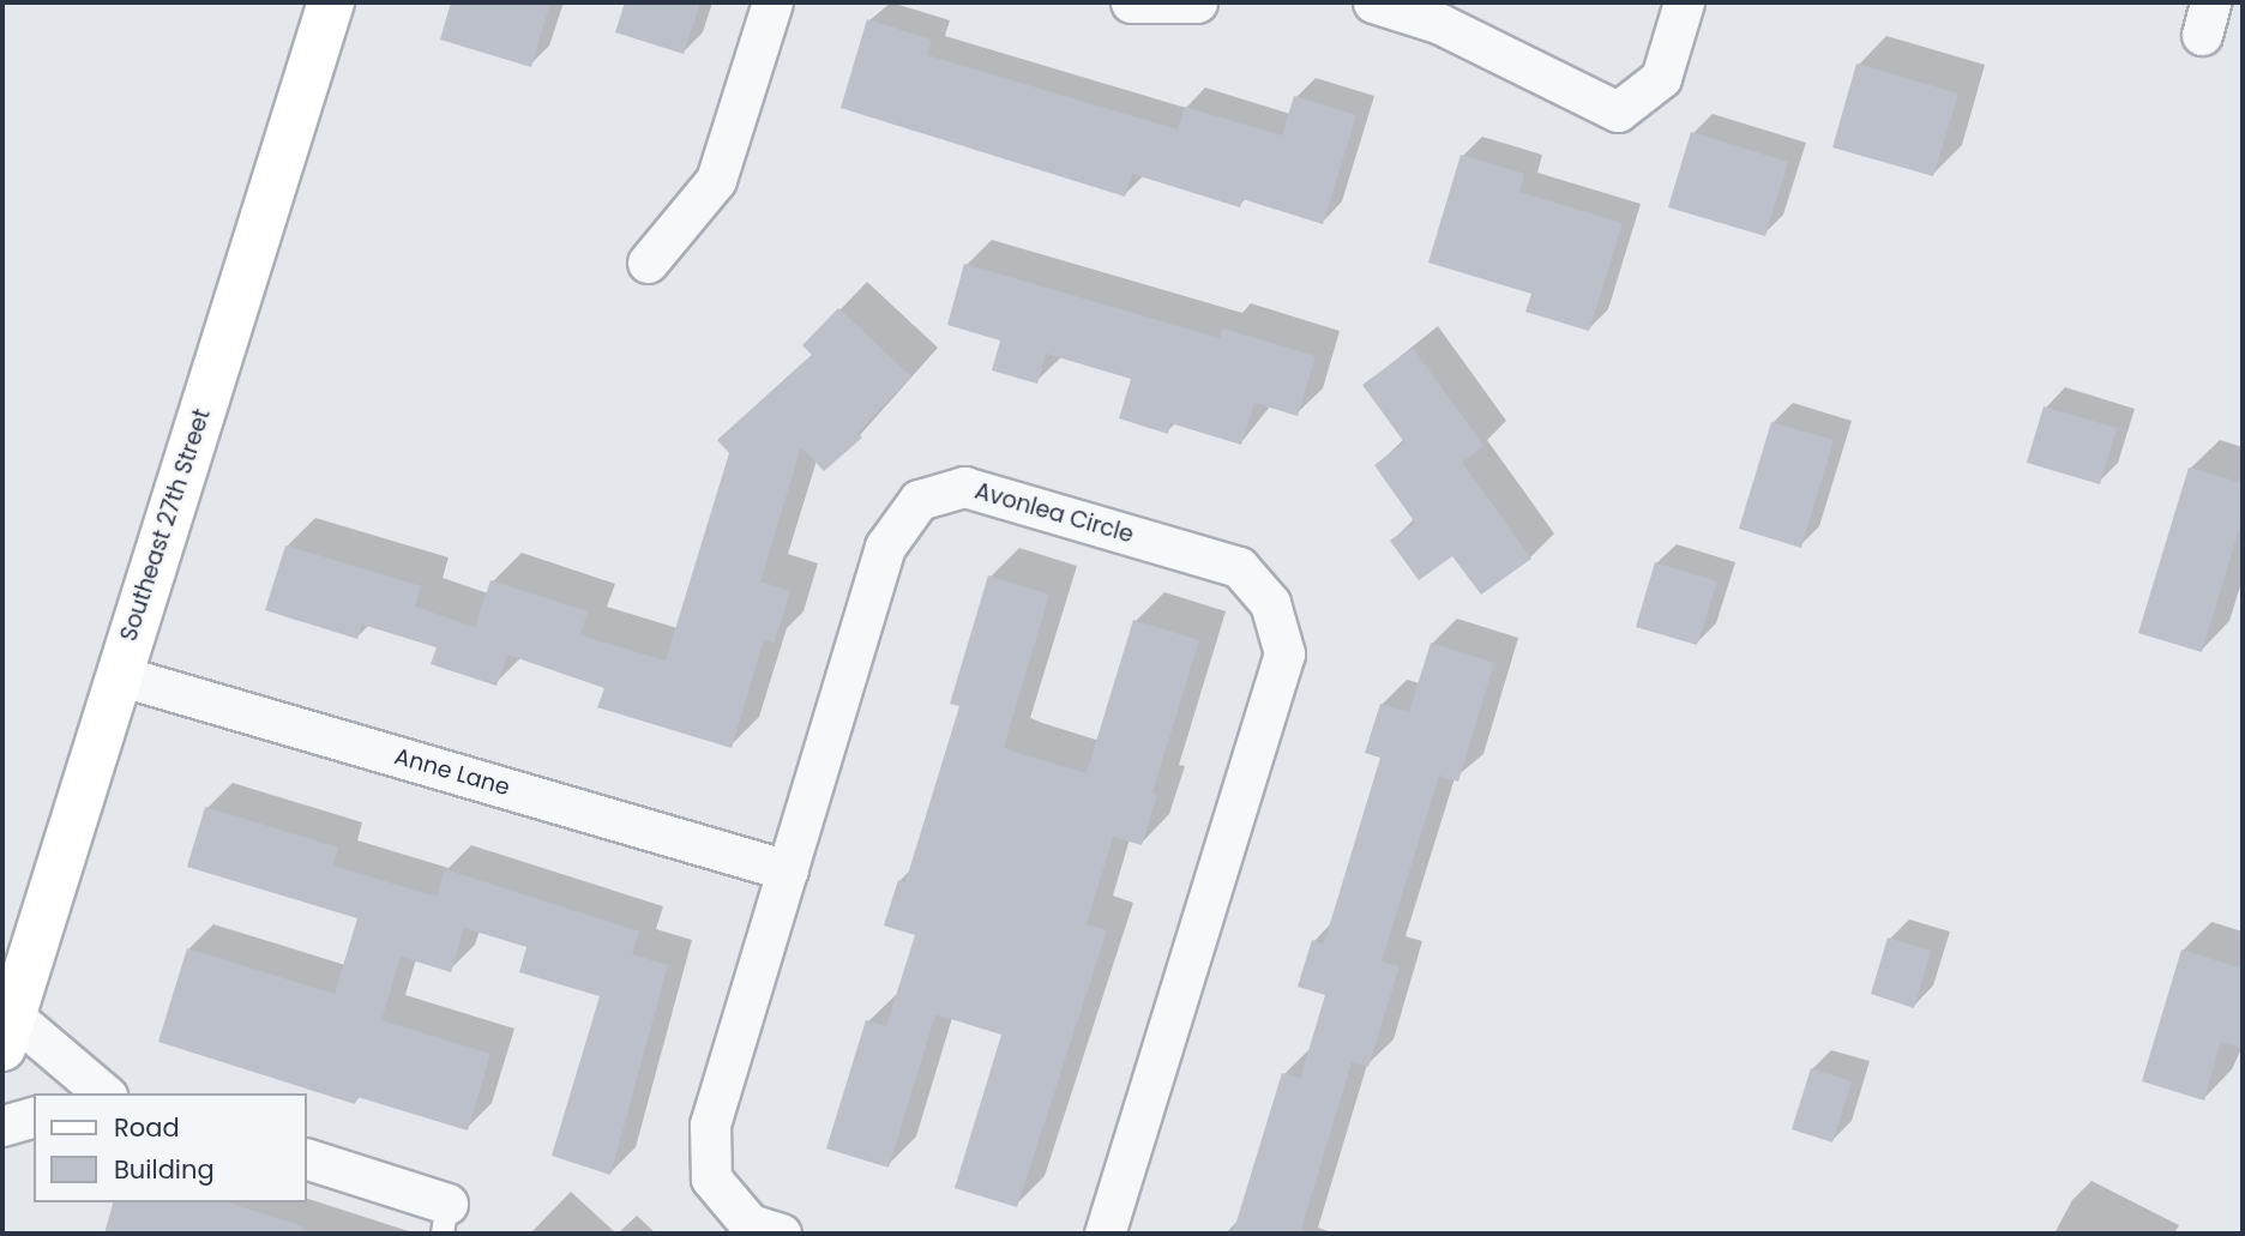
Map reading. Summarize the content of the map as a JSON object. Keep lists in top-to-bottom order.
{
  "streets": {
    "main road": ["Southeast 27th Street"],
    "street": ["Avonlea Circle", "Anne Lane"]
  },
  "crossings": [
    ["Avonlea Circle", "Anne Lane"],
    ["Southeast 27th Street", "Anne Lane"]
  ],
  "legend": ["Road", "Building"]
}
